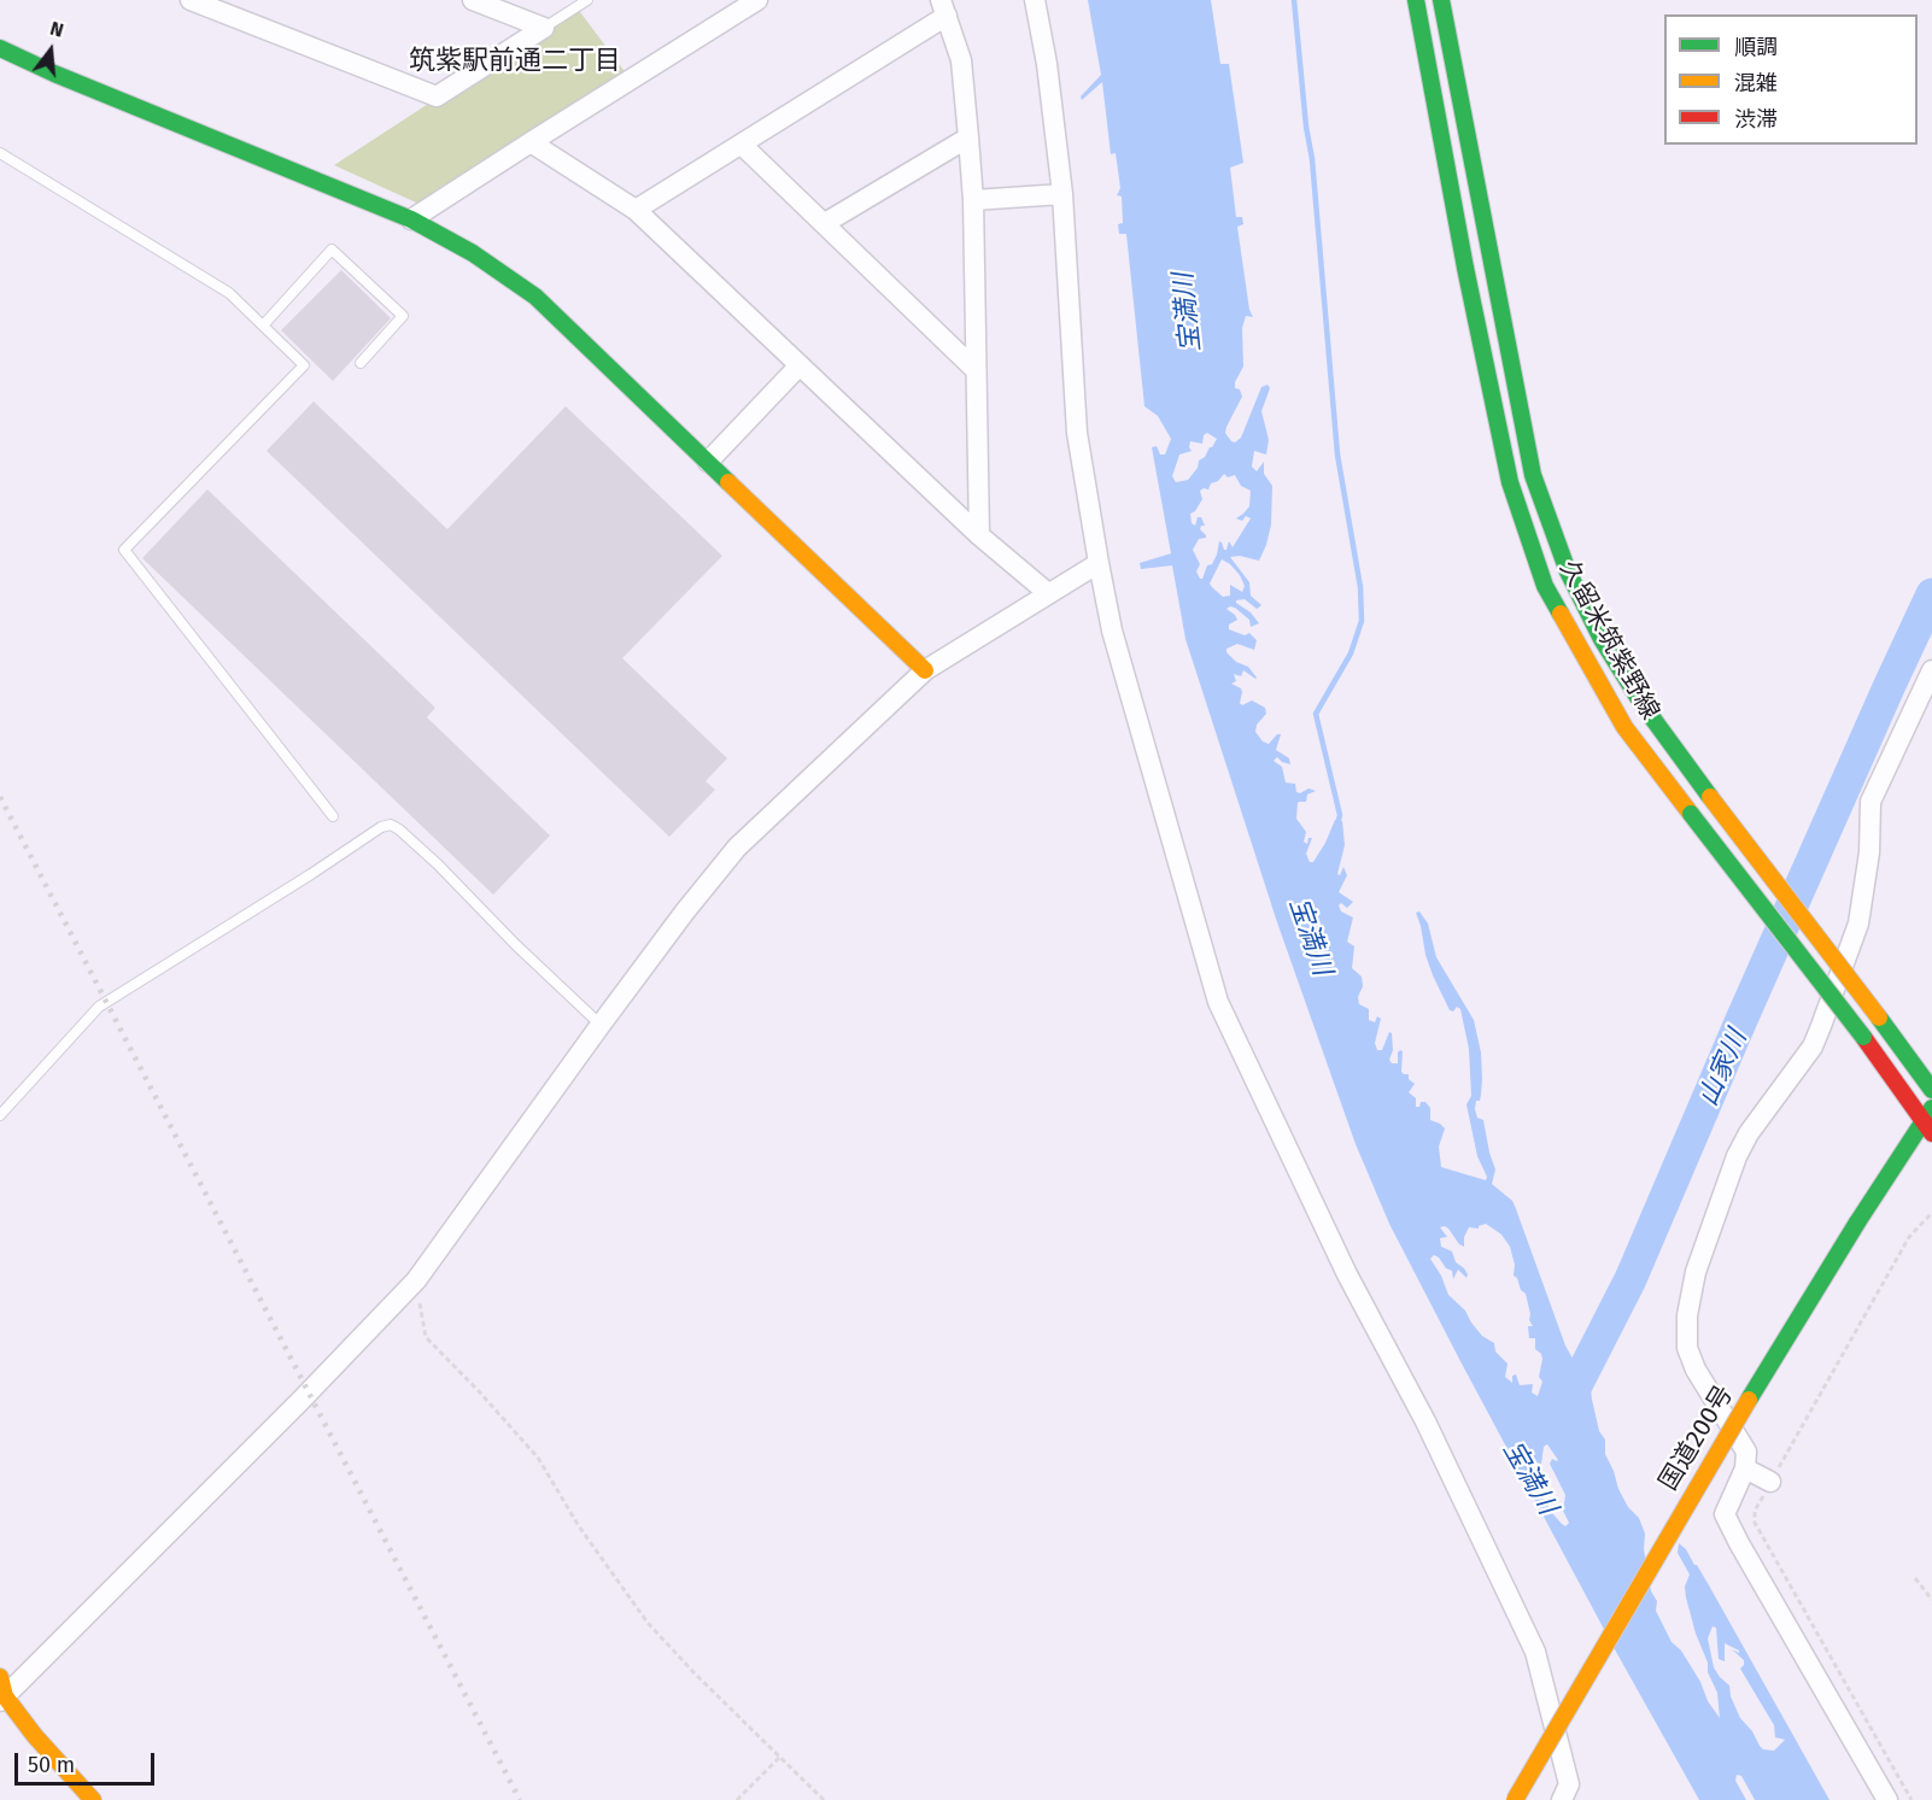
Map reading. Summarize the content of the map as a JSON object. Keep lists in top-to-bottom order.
{
  "streets": {
    "main road": ["久留米筑紫野線", "国道200号"]
  },
  "crossings": [
    ["久留米筑紫野線", "国道200号"]
  ],
  "districts": ["筑紫駅前通二丁目"],
  "water": ["宝満川", "山家川"],
  "legend": ["順調", "混雑", "渋滞"],
  "scale_bar": "50 m",
  "north": "top"
}
